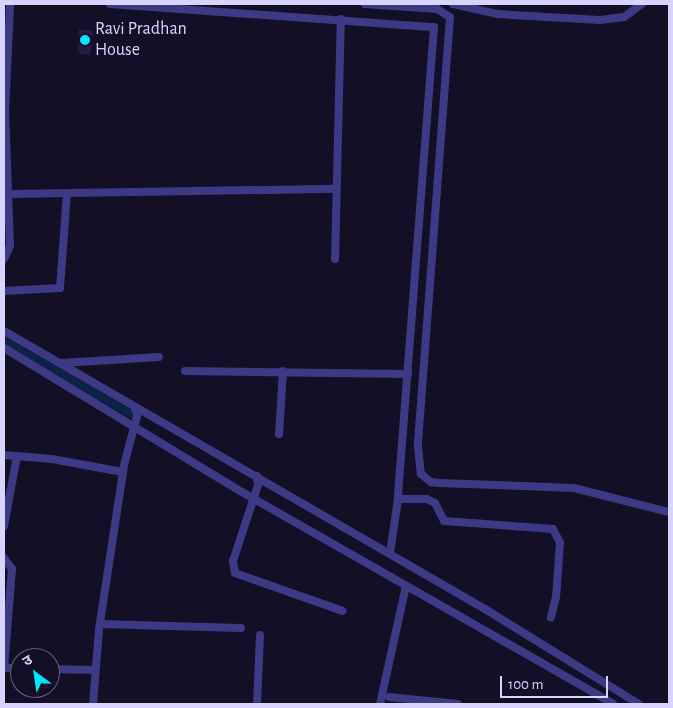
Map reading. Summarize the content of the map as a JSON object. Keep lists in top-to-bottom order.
{
  "places": ["Ravi Pradhan House"],
  "scale_bar": "100 m",
  "north": "top left"
}
